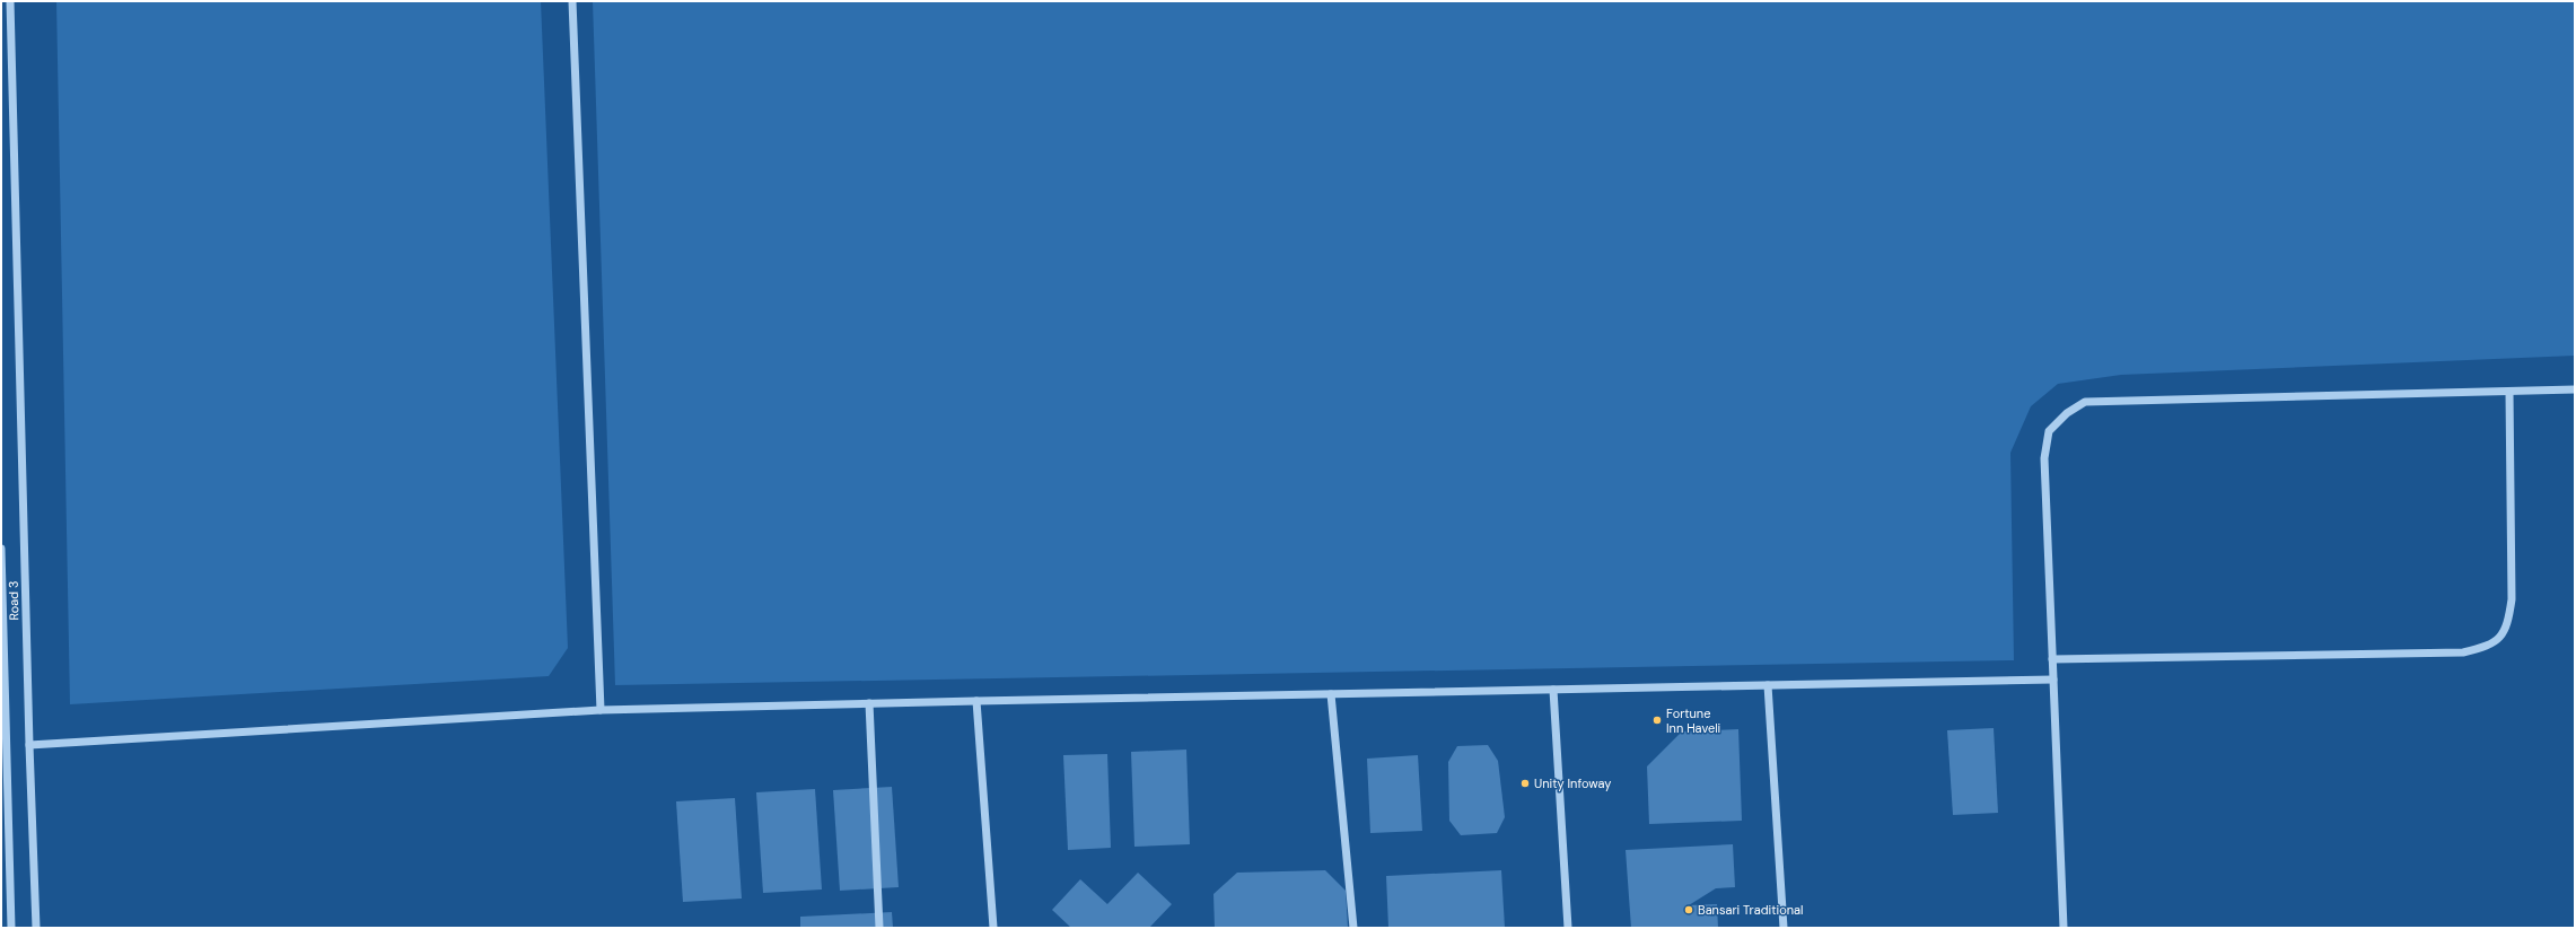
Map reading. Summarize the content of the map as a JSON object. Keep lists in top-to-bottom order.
{
  "streets": {
    "street": ["Road 3"]
  },
  "places": ["Fortune Inn Haveli", "Unity Infoway", "Bansari Traditional"]
}
